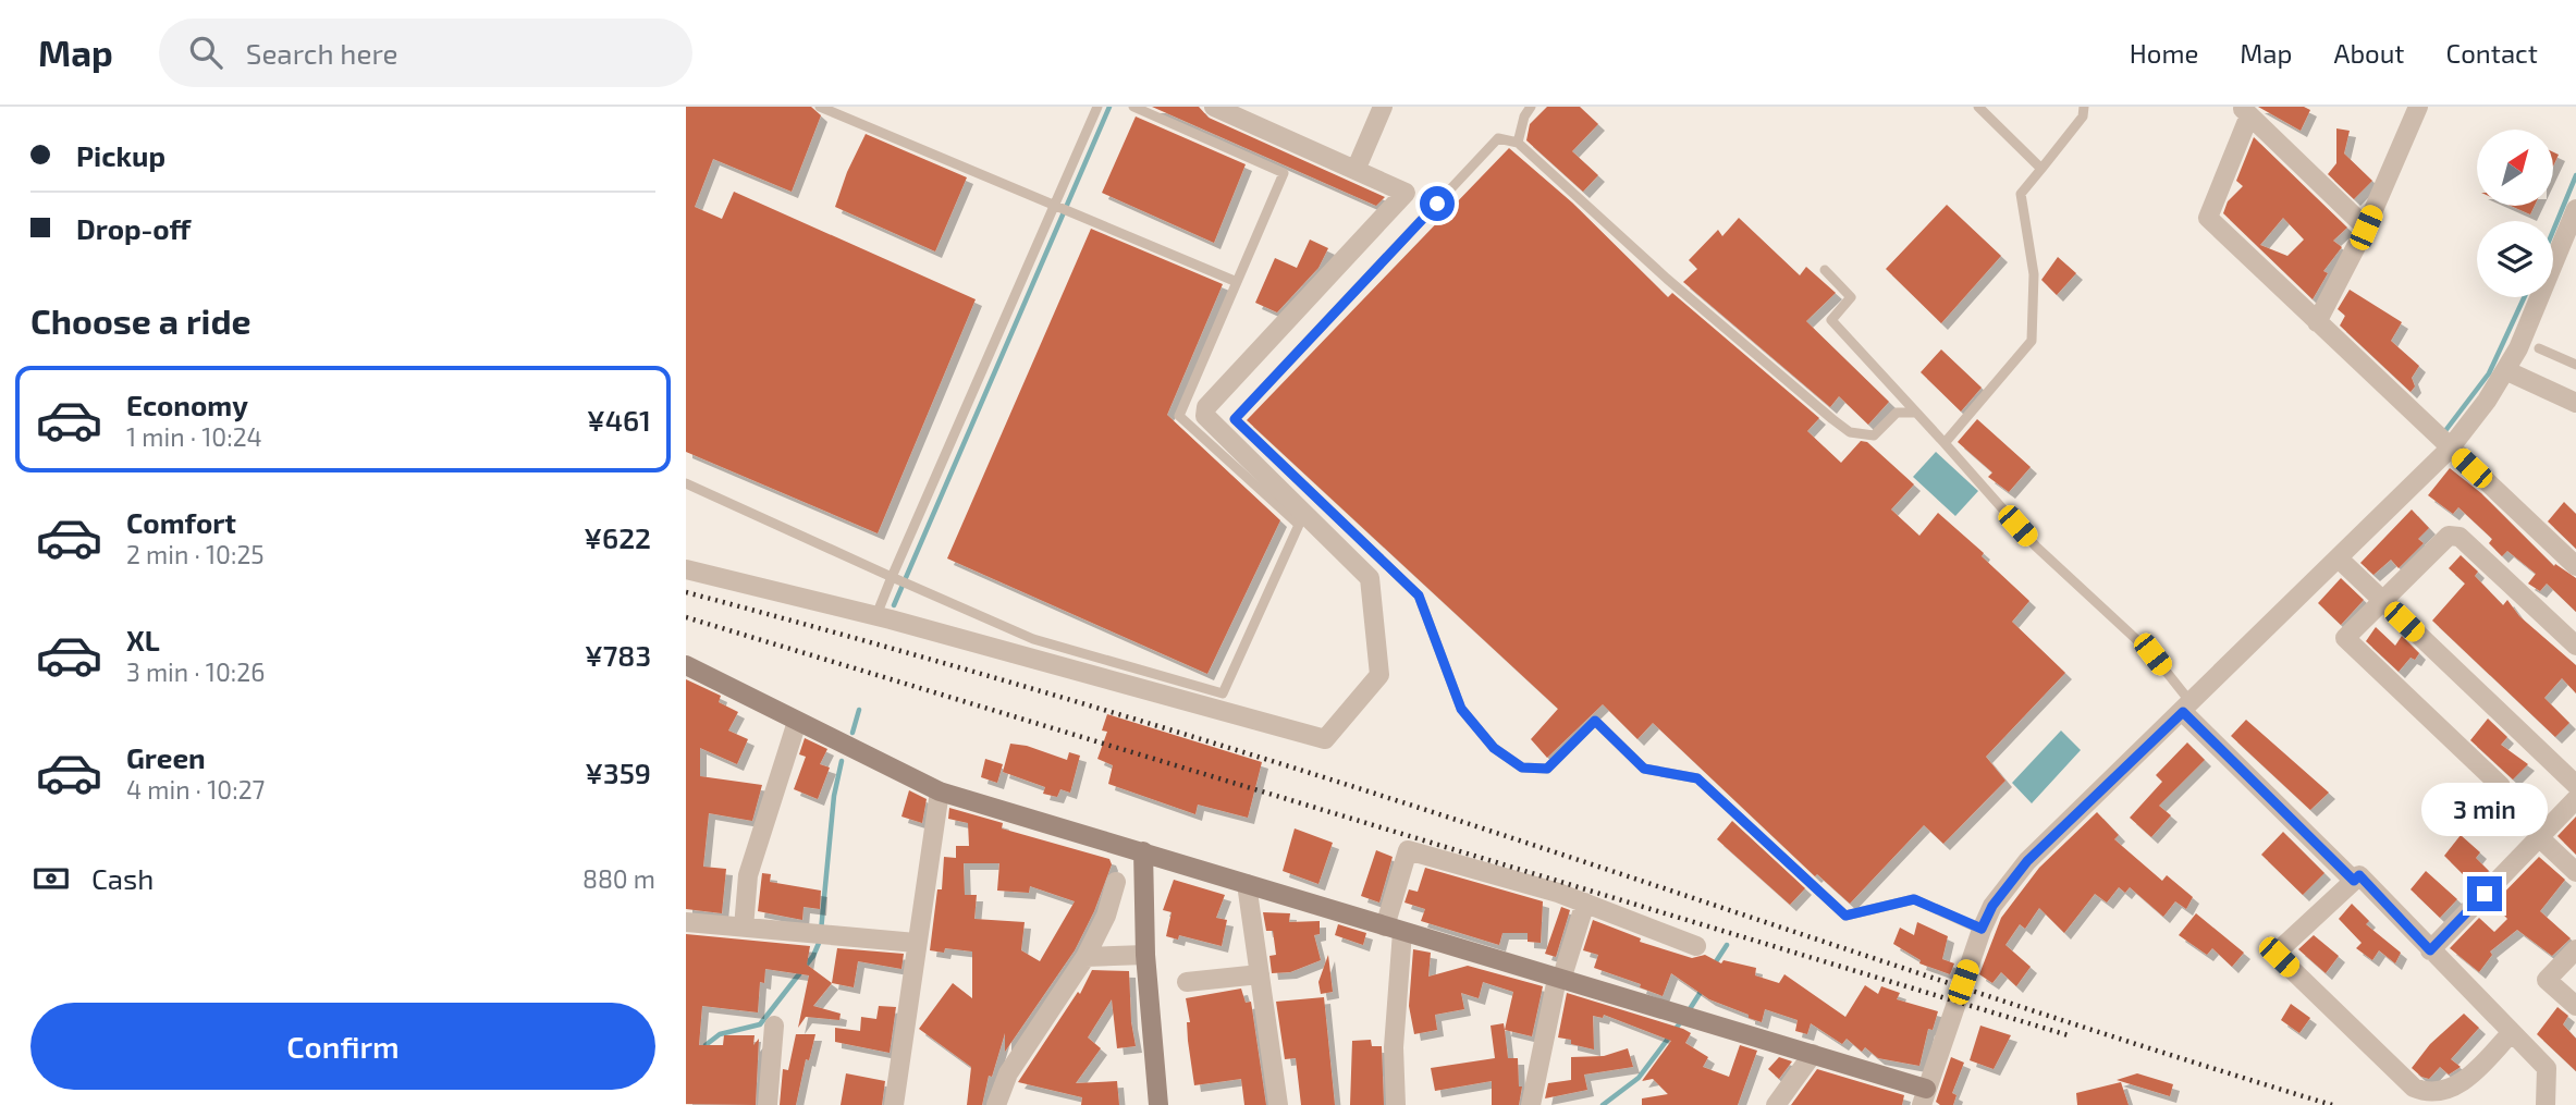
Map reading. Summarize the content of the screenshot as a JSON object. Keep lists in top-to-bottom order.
{
  "north": "top right",
  "page": {
    "header": "Map",
    "search": "Search here",
    "nav": [
      "Home",
      "Map",
      "About",
      "Contact"
    ],
    "banner": ["Pickup", "Drop-off"],
    "heading": "Choose a ride",
    "list": [
      {
        "name": "Economy",
        "note": "1 min · 10:24",
        "value": "¥461"
      },
      {
        "name": "Comfort",
        "note": "2 min · 10:25",
        "value": "¥622"
      },
      {
        "name": "XL",
        "note": "3 min · 10:26",
        "value": "¥783"
      },
      {
        "name": "Green",
        "note": "4 min · 10:27",
        "value": "¥359"
      }
    ],
    "bubble": "3 min",
    "pay": ["Cash", "880 m"],
    "buttons": "Confirm"
  }
}
